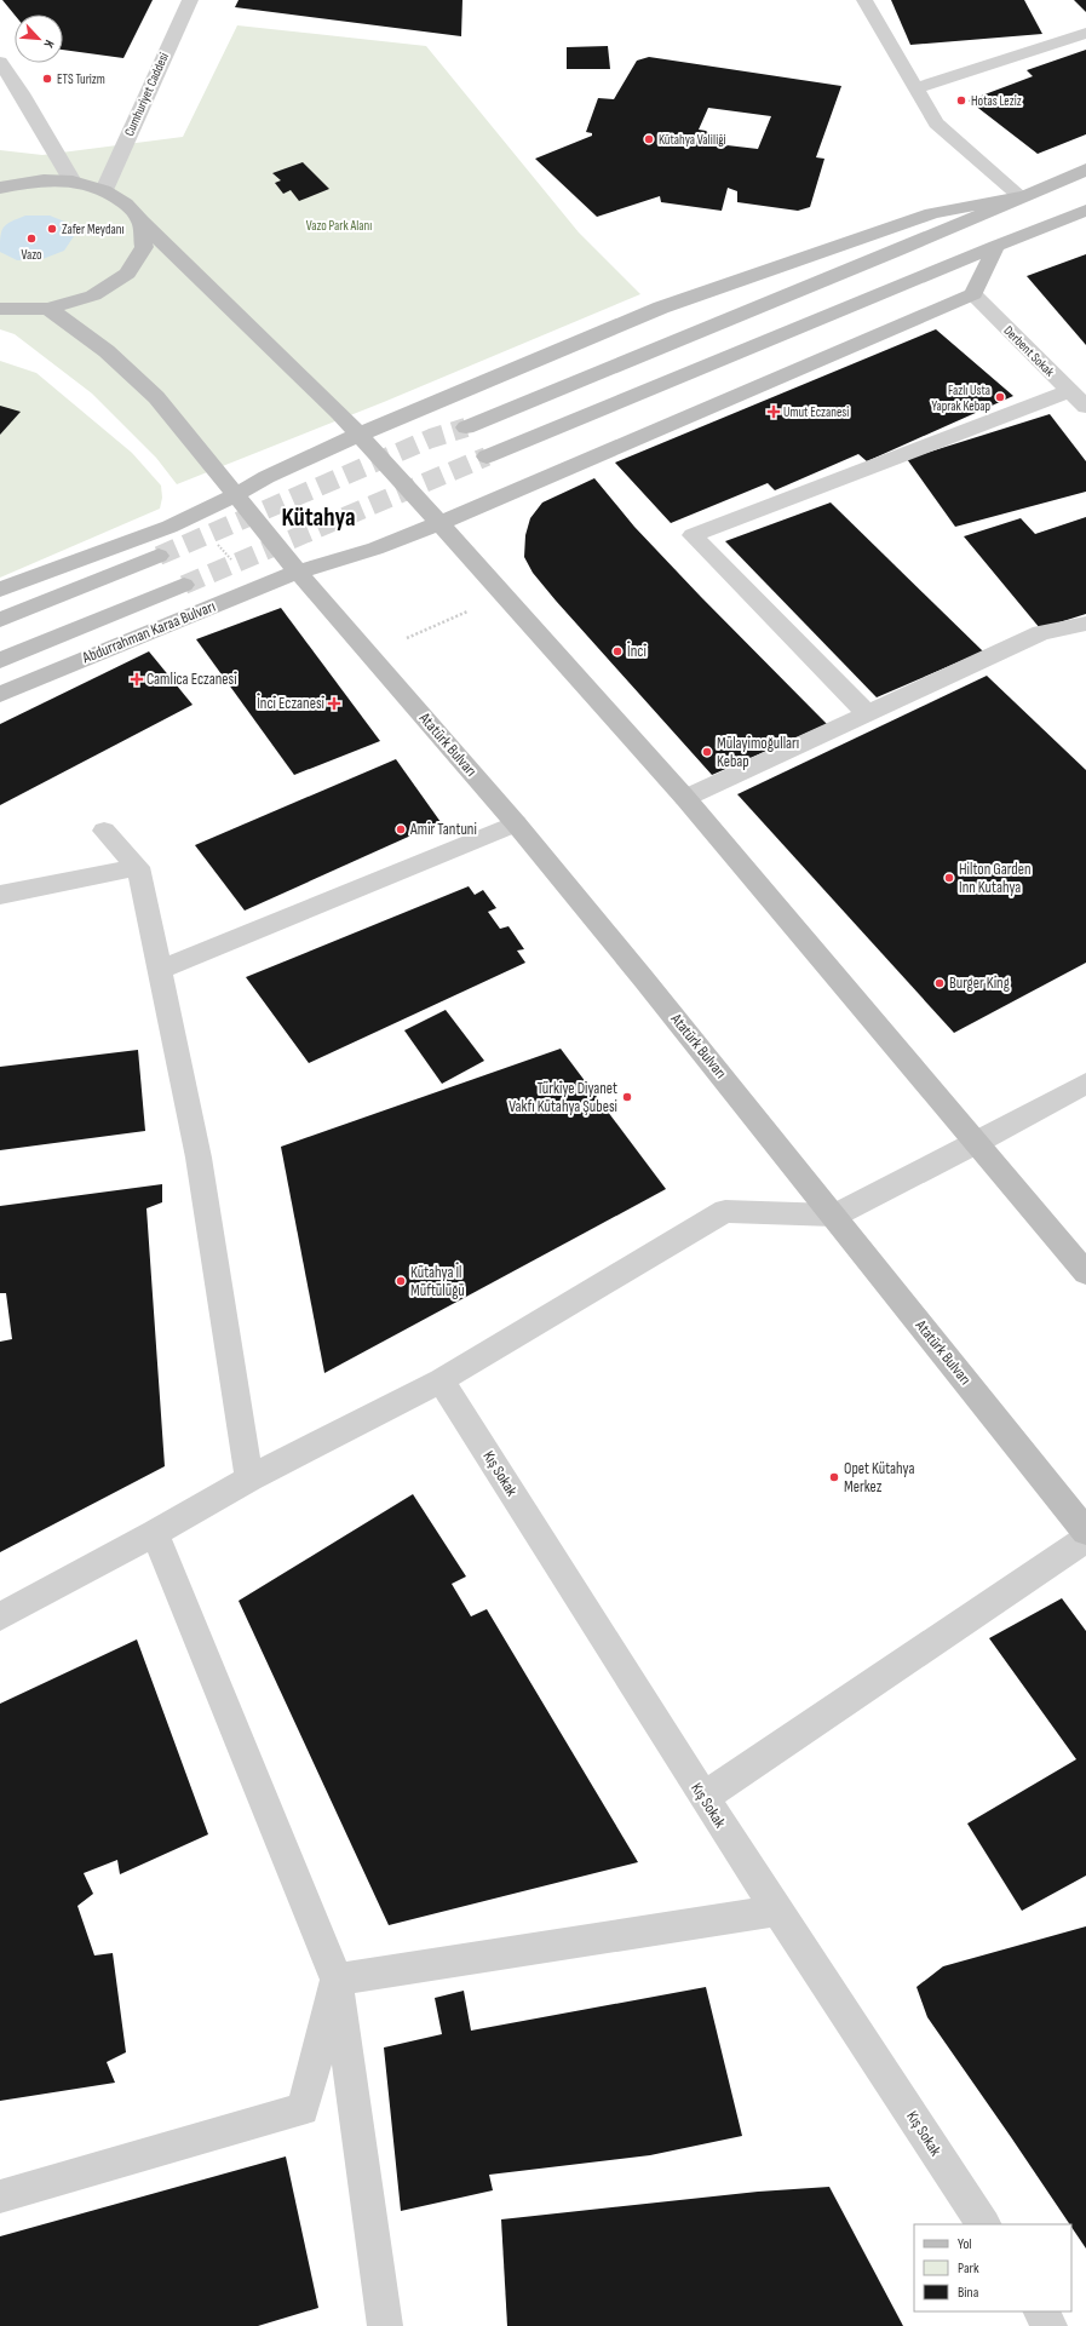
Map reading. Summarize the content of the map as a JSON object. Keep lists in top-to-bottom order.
{
  "streets": {
    "main road": ["Abdurrahman Karaa Bulvarı", "Atatürk Bulvarı"],
    "street": ["Cumhuriyet Caddesi", "Derbent Sokak", "Kış Sokak"]
  },
  "crossings": [
    ["Derbent Sokak", "Abdurrahman Karaa Bulvarı"],
    ["Abdurrahman Karaa Bulvarı", "Atatürk Bulvarı"]
  ],
  "districts": ["Kütahya"],
  "parks": ["Vazo Park Alanı"],
  "places": {
    "other": [
      "ETS Turizm",
      "Hotas Leziz",
      "Kütahya Valiliği",
      "Zafer Meydanı",
      "Vazo",
      "Fazlı Usta Yaprak Kebap",
      "İnci",
      "Mülayimoğulları Kebap",
      "Amir Tantuni",
      "Hilton Garden Inn Kutahya",
      "Burger King",
      "Türkiye Diyanet Vakfı Kütahya Şubesi",
      "Kütahya İl Müftülüğü",
      "Opet Kütahya Merkez"
    ],
    "health": ["Umut Eczanesi", "Camlica Eczanesi", "İnci Eczanesi"]
  },
  "legend": ["Yol", "Park", "Bina"],
  "north": "bottom right"
}
